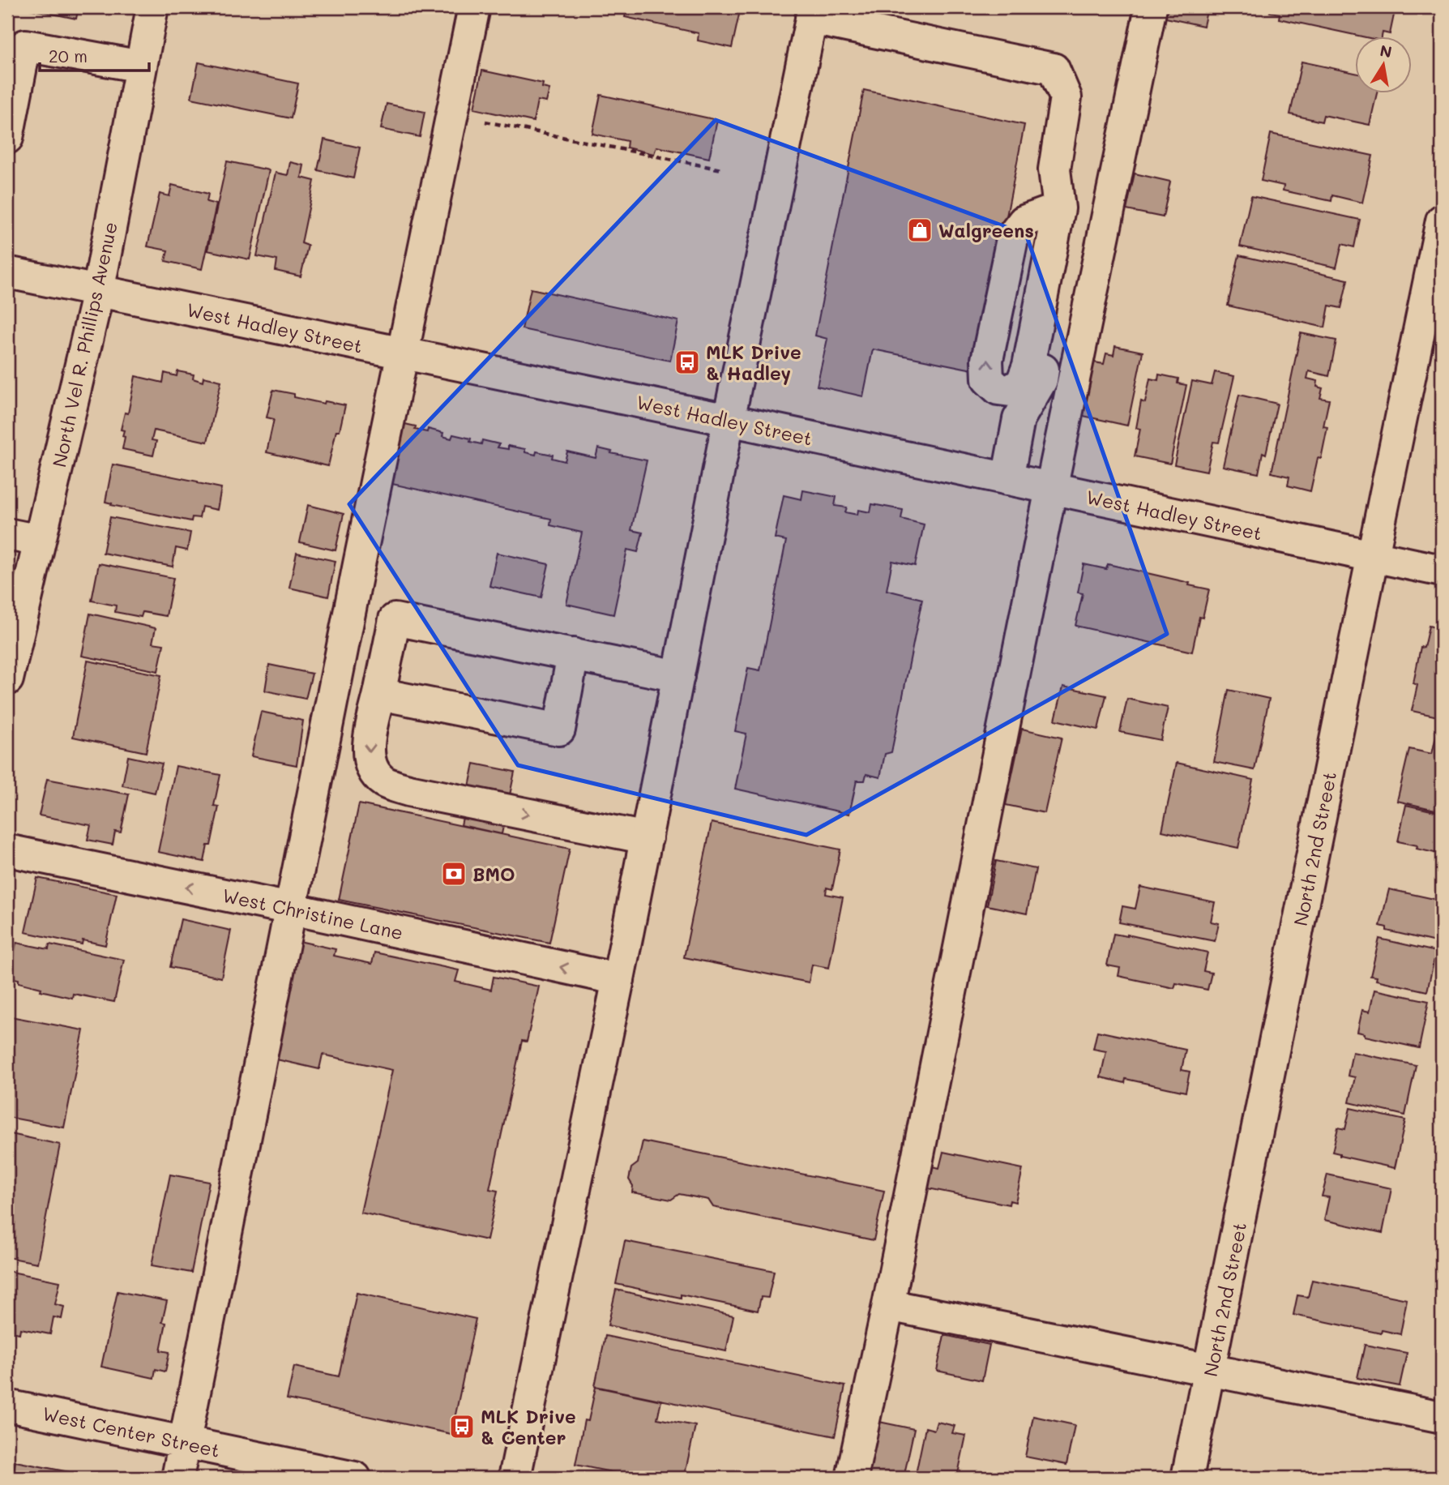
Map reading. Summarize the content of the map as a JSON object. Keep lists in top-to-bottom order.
{
  "streets": {
    "street": [
      "West Hadley Street",
      "North Vel R. Phillips Avenue",
      "North 2nd Street",
      "West Christine Lane",
      "West Center Street"
    ]
  },
  "crossings": [
    ["West Hadley Street", "North Vel R. Phillips Avenue"],
    ["West Hadley Street", "North 2nd Street"]
  ],
  "one_way": ["West Christine Lane"],
  "places": {
    "shop": ["Walgreens"],
    "bus stop": ["MLK Drive & Hadley", "MLK Drive & Center"],
    "bank": ["BMO"]
  },
  "scale_bar": "20 m",
  "north": "top"
}
